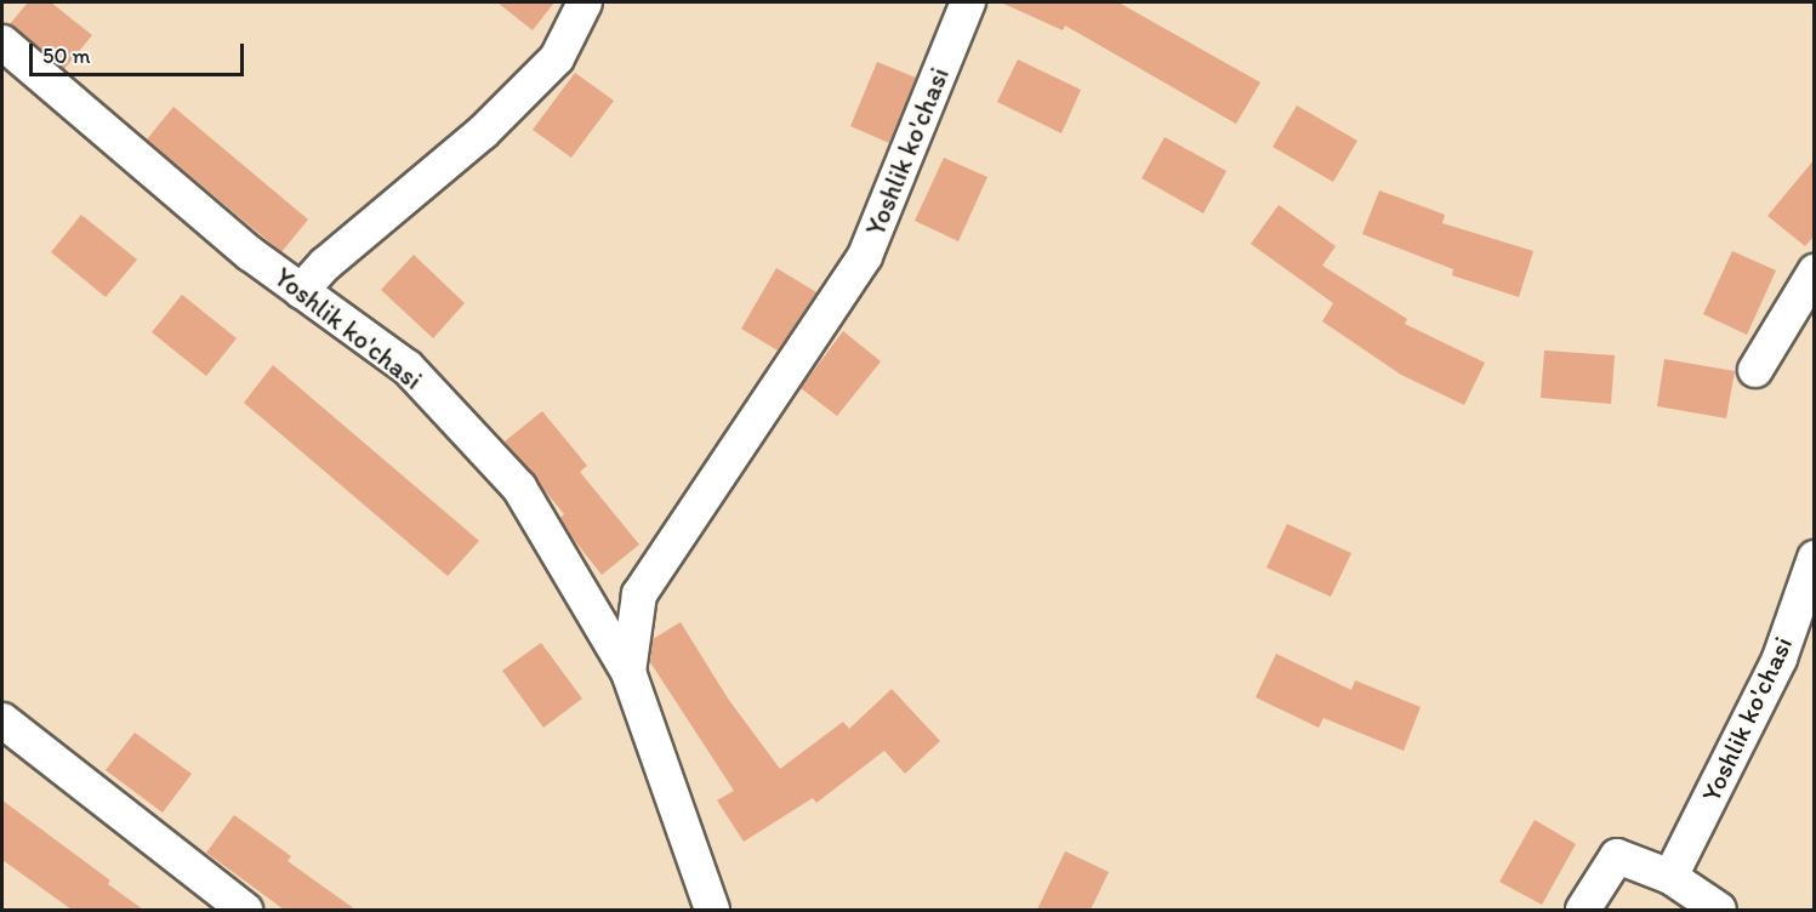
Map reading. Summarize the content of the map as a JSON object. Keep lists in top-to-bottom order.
{
  "streets": {
    "street": ["Yoshlik ko'chasi"]
  },
  "scale_bar": "50 m"
}
